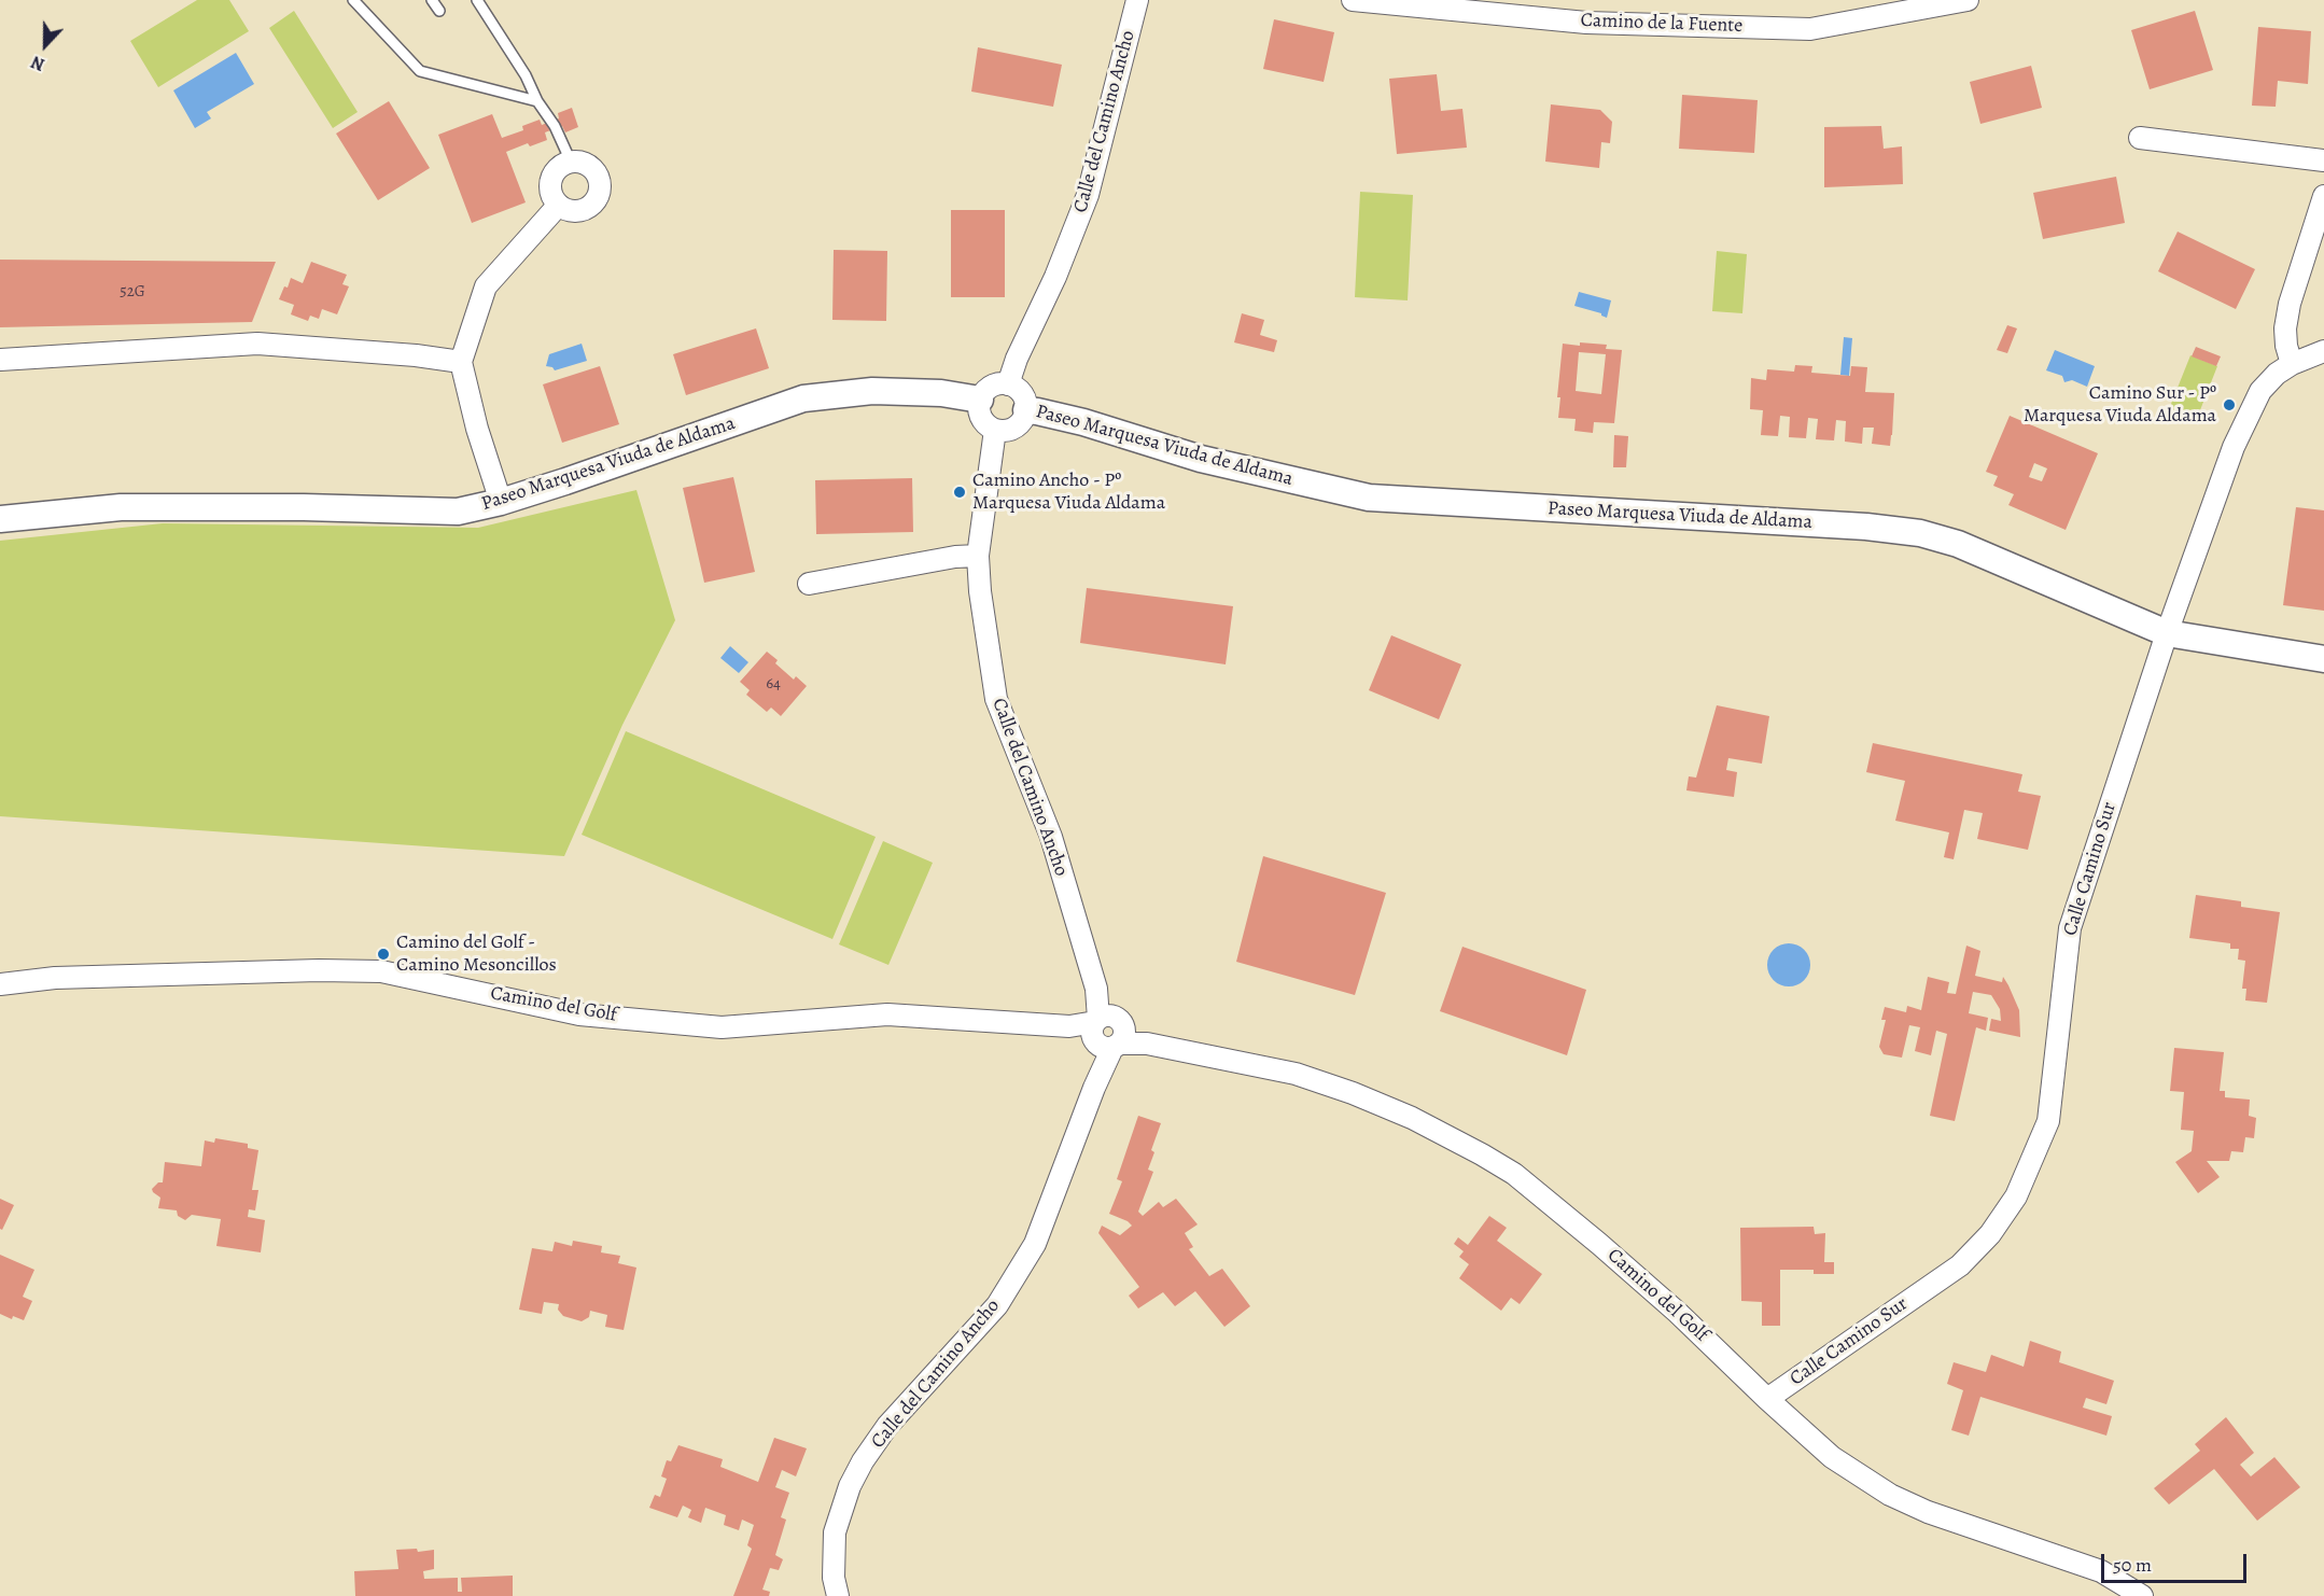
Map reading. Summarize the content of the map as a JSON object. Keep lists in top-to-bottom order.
{
  "streets": {
    "street": [
      "Camino de la Fuente",
      "Calle del Camino Ancho",
      "Paseo Marquesa Viuda de Aldama",
      "Calle Camino Sur",
      "Camino del Golf"
    ]
  },
  "crossings": [
    ["Calle del Camino Ancho", "Paseo Marquesa Viuda de Aldama"],
    ["Calle del Camino Ancho", "Camino del Golf"],
    ["Paseo Marquesa Viuda de Aldama", "Calle Camino Sur"],
    ["Calle Camino Sur", "Camino del Golf"]
  ],
  "places": ["Camino Sur - Pº Marquesa Viuda Aldama", "Camino Ancho - Pº Marquesa Viuda Aldama", "Camino del Golf - Camino Mesoncillos"],
  "house_numbers": ["52G", "64"],
  "scale_bar": "50 m",
  "north": "bottom"
}
